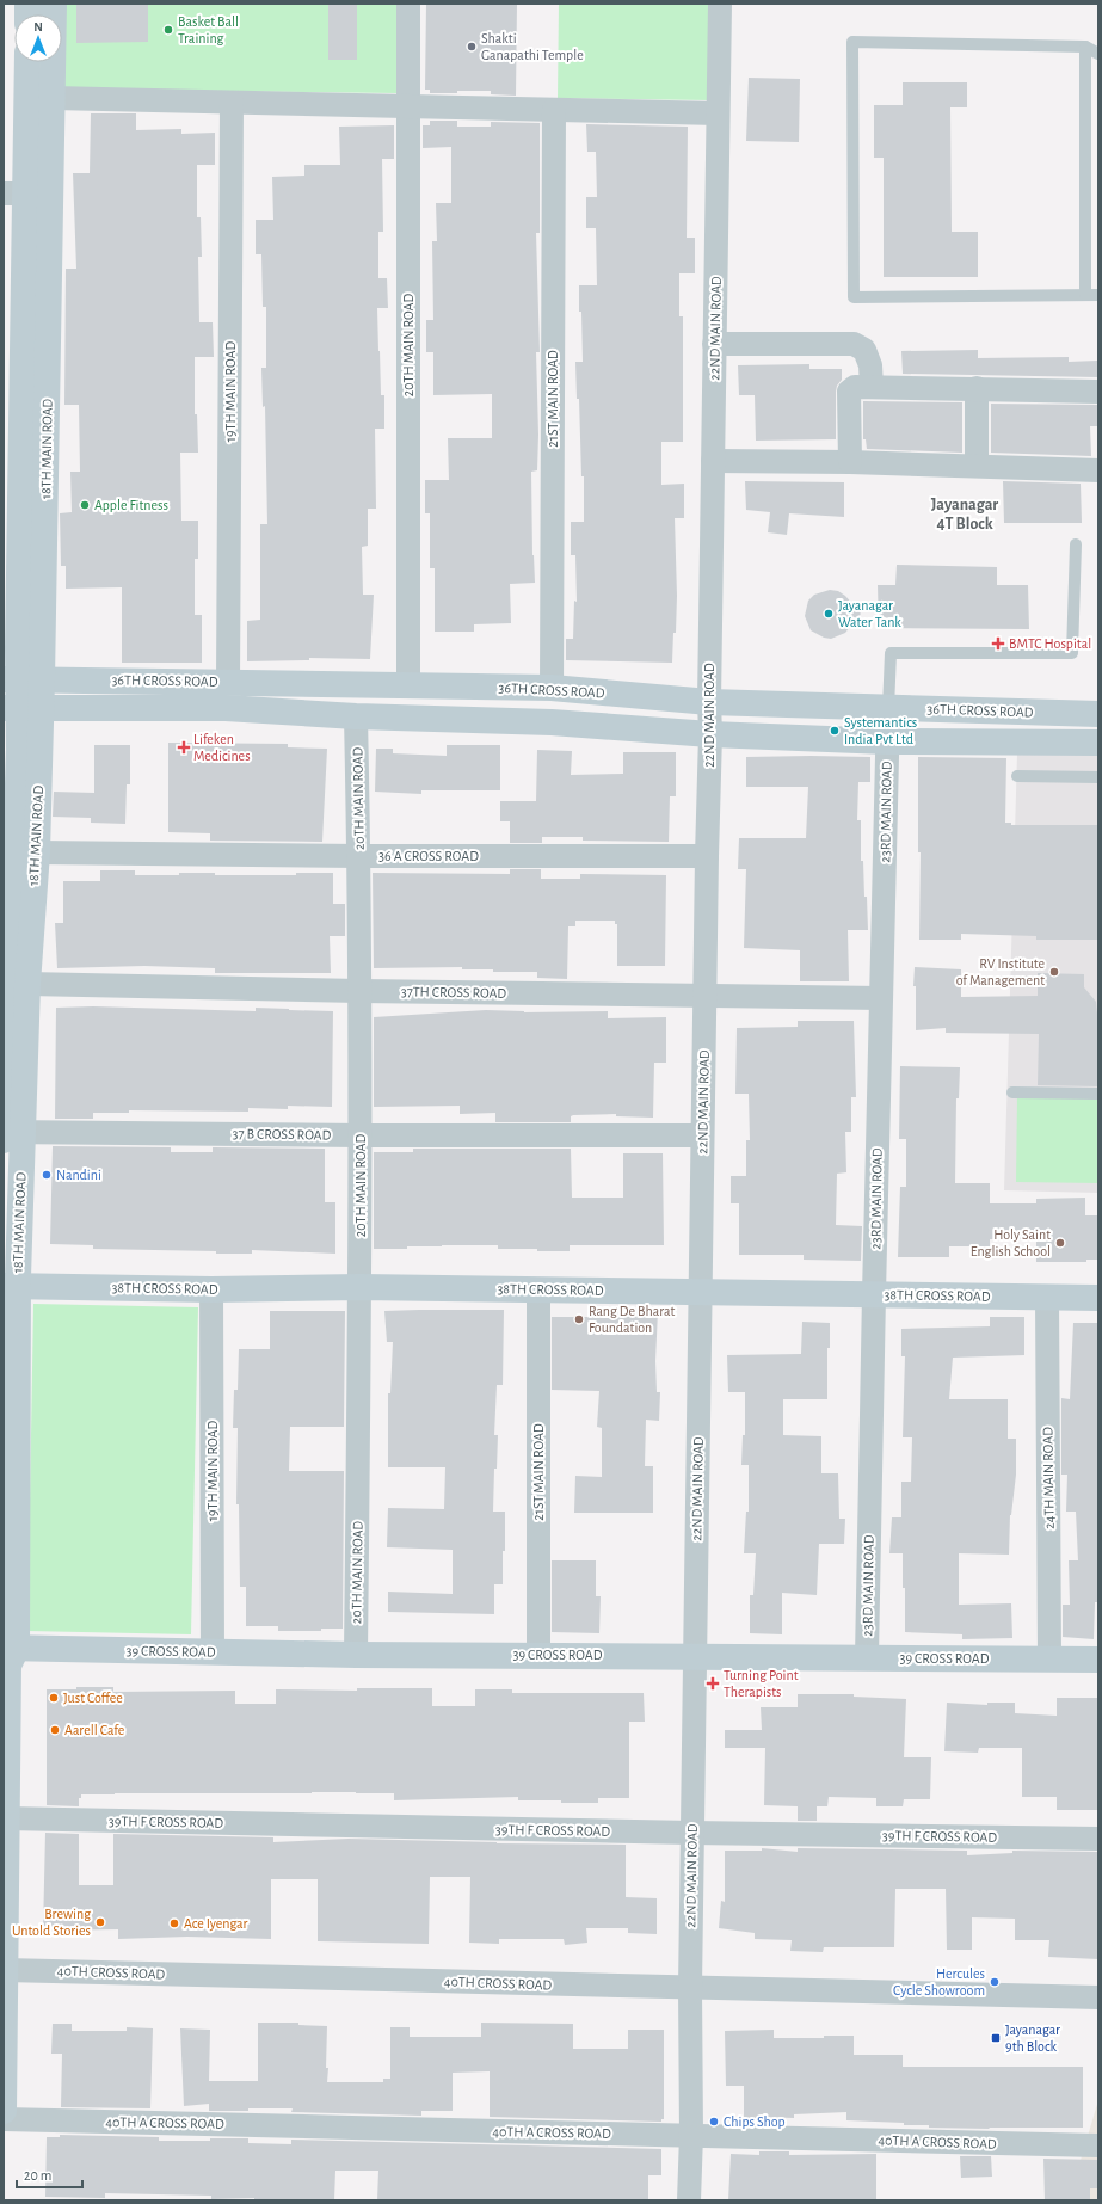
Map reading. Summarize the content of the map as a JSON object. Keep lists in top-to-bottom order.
{
  "streets": {
    "street": [
      "22ND MAIN ROAD",
      "20TH MAIN ROAD",
      "19TH MAIN ROAD",
      "21ST MAIN ROAD",
      "18TH MAIN ROAD",
      "36TH CROSS ROAD",
      "23RD MAIN ROAD",
      "36 A CROSS ROAD",
      "37TH CROSS ROAD",
      "37 B CROSS ROAD",
      "38TH CROSS ROAD",
      "24TH MAIN ROAD",
      "39 CROSS ROAD",
      "39TH F CROSS ROAD",
      "40TH CROSS ROAD",
      "40TH A CROSS ROAD"
    ]
  },
  "crossings": [
    ["22ND MAIN ROAD", "36TH CROSS ROAD"],
    ["22ND MAIN ROAD", "36 A CROSS ROAD"],
    ["22ND MAIN ROAD", "37TH CROSS ROAD"],
    ["22ND MAIN ROAD", "37 B CROSS ROAD"],
    ["22ND MAIN ROAD", "38TH CROSS ROAD"],
    ["22ND MAIN ROAD", "39 CROSS ROAD"],
    ["22ND MAIN ROAD", "39TH F CROSS ROAD"],
    ["22ND MAIN ROAD", "40TH CROSS ROAD"],
    ["22ND MAIN ROAD", "40TH A CROSS ROAD"],
    ["20TH MAIN ROAD", "36TH CROSS ROAD"],
    ["20TH MAIN ROAD", "36 A CROSS ROAD"],
    ["20TH MAIN ROAD", "37TH CROSS ROAD"],
    ["20TH MAIN ROAD", "37 B CROSS ROAD"],
    ["20TH MAIN ROAD", "38TH CROSS ROAD"],
    ["20TH MAIN ROAD", "39 CROSS ROAD"],
    ["19TH MAIN ROAD", "36TH CROSS ROAD"],
    ["19TH MAIN ROAD", "38TH CROSS ROAD"],
    ["19TH MAIN ROAD", "39 CROSS ROAD"],
    ["21ST MAIN ROAD", "36TH CROSS ROAD"],
    ["21ST MAIN ROAD", "38TH CROSS ROAD"],
    ["21ST MAIN ROAD", "39 CROSS ROAD"],
    ["18TH MAIN ROAD", "36TH CROSS ROAD"],
    ["18TH MAIN ROAD", "36 A CROSS ROAD"],
    ["18TH MAIN ROAD", "37TH CROSS ROAD"],
    ["18TH MAIN ROAD", "37 B CROSS ROAD"],
    ["18TH MAIN ROAD", "38TH CROSS ROAD"],
    ["18TH MAIN ROAD", "39 CROSS ROAD"],
    ["18TH MAIN ROAD", "39TH F CROSS ROAD"],
    ["18TH MAIN ROAD", "40TH CROSS ROAD"],
    ["36TH CROSS ROAD", "23RD MAIN ROAD"],
    ["23RD MAIN ROAD", "37TH CROSS ROAD"],
    ["23RD MAIN ROAD", "38TH CROSS ROAD"],
    ["23RD MAIN ROAD", "39 CROSS ROAD"],
    ["38TH CROSS ROAD", "24TH MAIN ROAD"],
    ["24TH MAIN ROAD", "39 CROSS ROAD"]
  ],
  "districts": ["Jayanagar 4T Block"],
  "places": {
    "other": [
      "Basket Ball Training",
      "Shakti Ganapathi Temple",
      "Apple Fitness",
      "Jayanagar Water Tank",
      "Systemantics India Pvt Ltd",
      "RV Institute of Management",
      "Nandini",
      "Holy Saint English School",
      "Rang De Bharat Foundation",
      "Just Coffee",
      "Aarell Cafe",
      "Brewing Untold Stories",
      "Ace Iyengar",
      "Hercules Cycle Showroom",
      "Chips Shop"
    ],
    "health": ["BMTC Hospital", "Lifeken Medicines", "Turning Point Therapists"],
    "transit": ["Jayanagar 9th Block"]
  },
  "scale_bar": "20 m",
  "north": "top"
}
